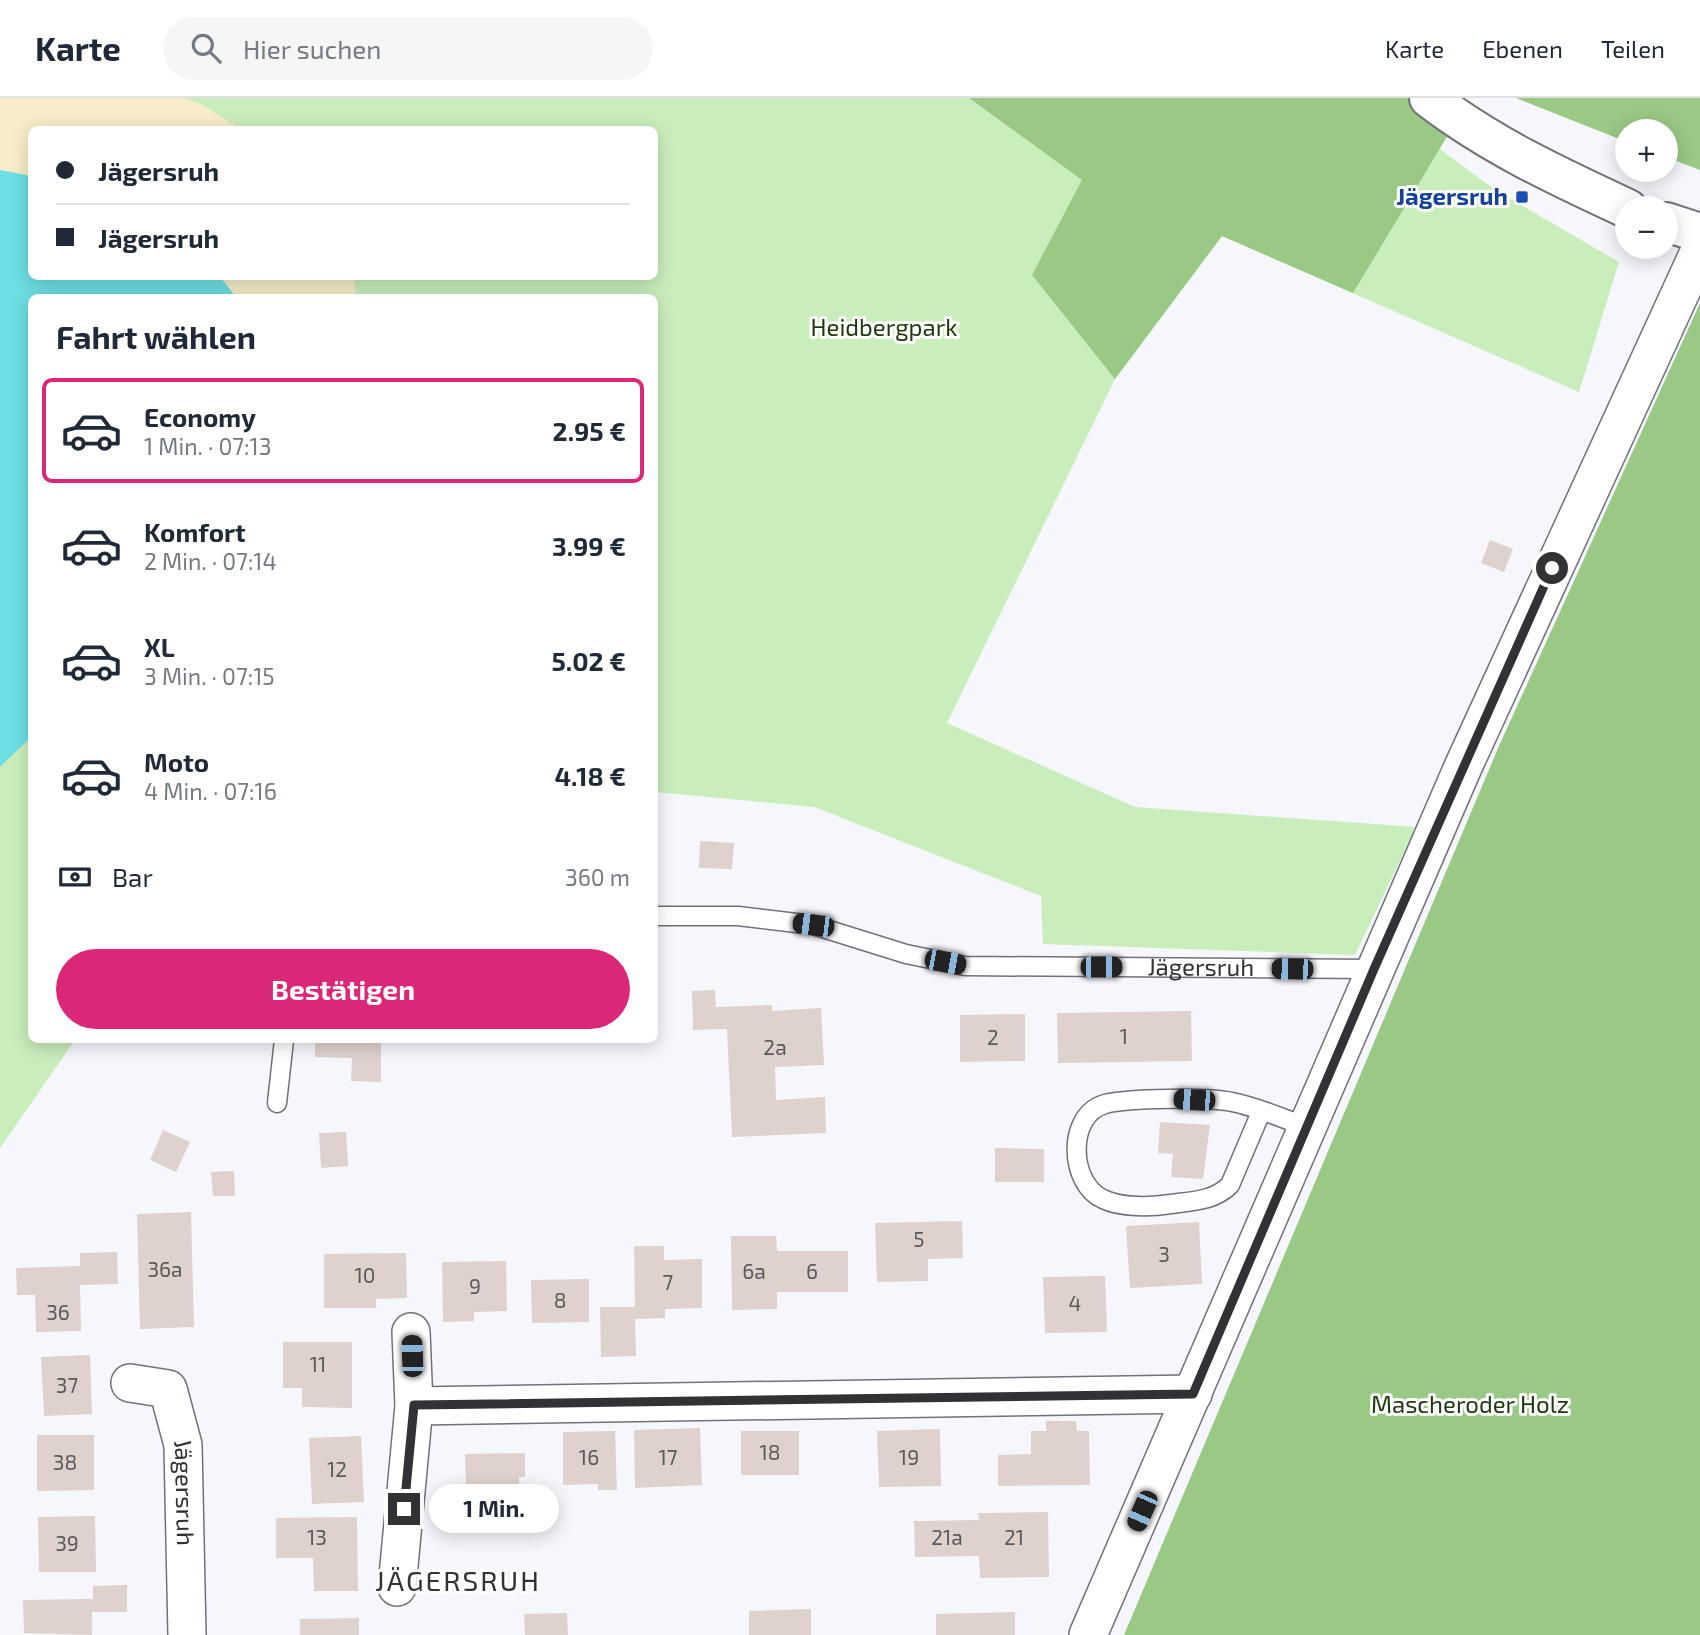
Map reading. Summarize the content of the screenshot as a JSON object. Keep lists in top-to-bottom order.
{
  "streets": {
    "street": ["Jägersruh"]
  },
  "districts": ["JÄGERSRUH"],
  "parks": ["Heidbergpark", "Mascheroder Holz"],
  "places": {
    "transit": ["Jägersruh"]
  },
  "house_numbers": [
    "1",
    "2",
    "2a",
    "5",
    "3",
    "36a",
    "6a",
    "6",
    "10",
    "7",
    "9",
    "8",
    "4",
    "36",
    "11",
    "37",
    "18",
    "16",
    "17",
    "19",
    "38",
    "12",
    "13",
    "21a",
    "21",
    "39"
  ],
  "page": {
    "header": "Karte",
    "search": "Hier suchen",
    "nav": ["Karte", "Ebenen", "Teilen"],
    "map_buttons": ["+", "−"],
    "banner": ["Jägersruh", "Jägersruh"],
    "heading": "Fahrt wählen",
    "list": [
      {
        "name": "Economy",
        "note": "1 Min. · 07:13",
        "value": "2.95 €"
      },
      {
        "name": "Komfort",
        "note": "2 Min. · 07:14",
        "value": "3.99 €"
      },
      {
        "name": "XL",
        "note": "3 Min. · 07:15",
        "value": "5.02 €"
      },
      {
        "name": "Moto",
        "note": "4 Min. · 07:16",
        "value": "4.18 €"
      }
    ],
    "pay": ["Bar", "360 m"],
    "buttons": "Bestätigen",
    "bubble": "1 Min."
  }
}
